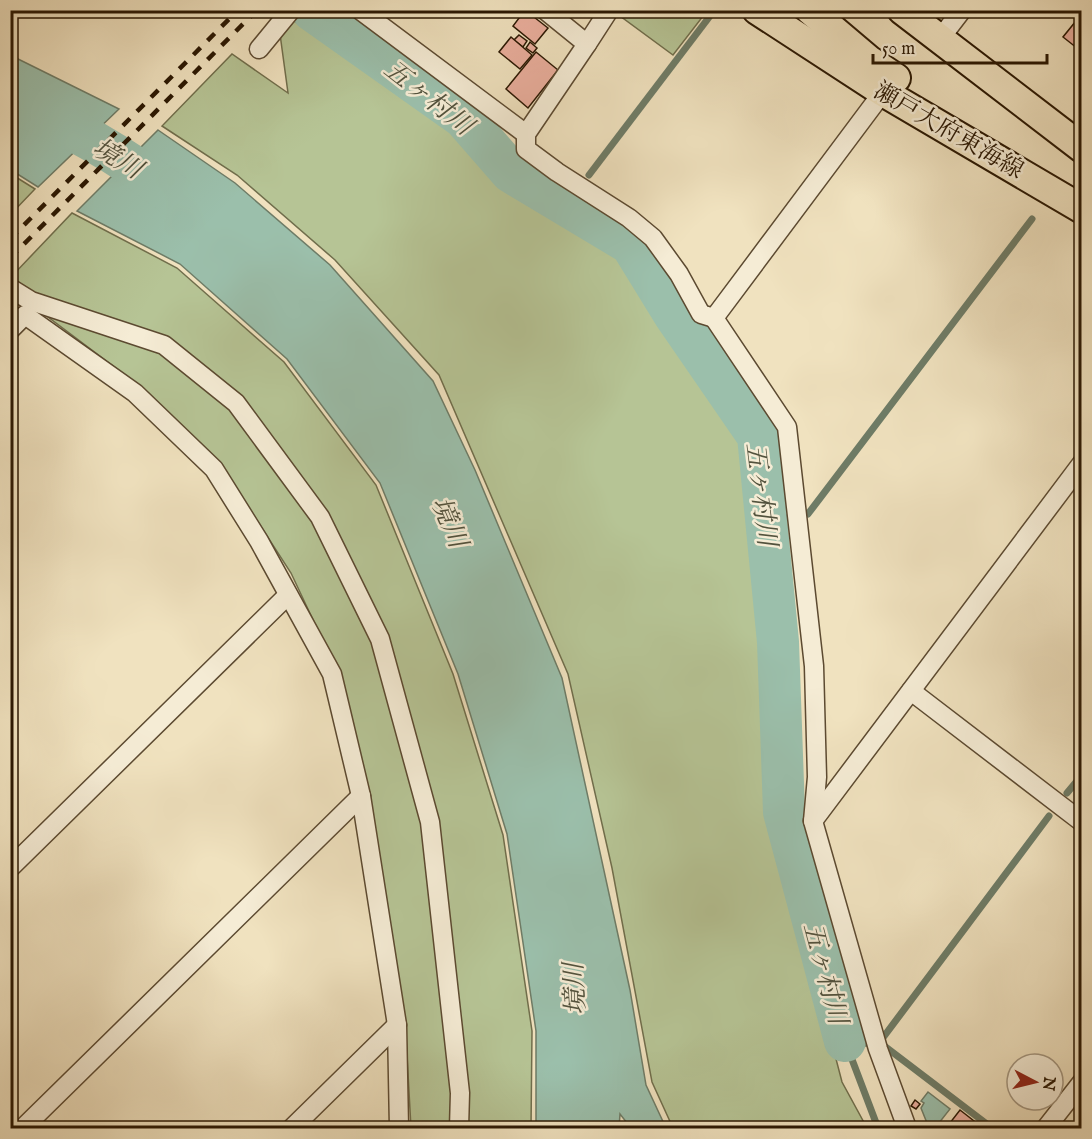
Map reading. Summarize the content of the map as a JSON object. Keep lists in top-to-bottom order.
{
  "streets": {
    "main road": ["瀬戸大府東海線"]
  },
  "water": ["五ヶ村川", "境川"],
  "scale_bar": "50 m",
  "north": "right"
}
